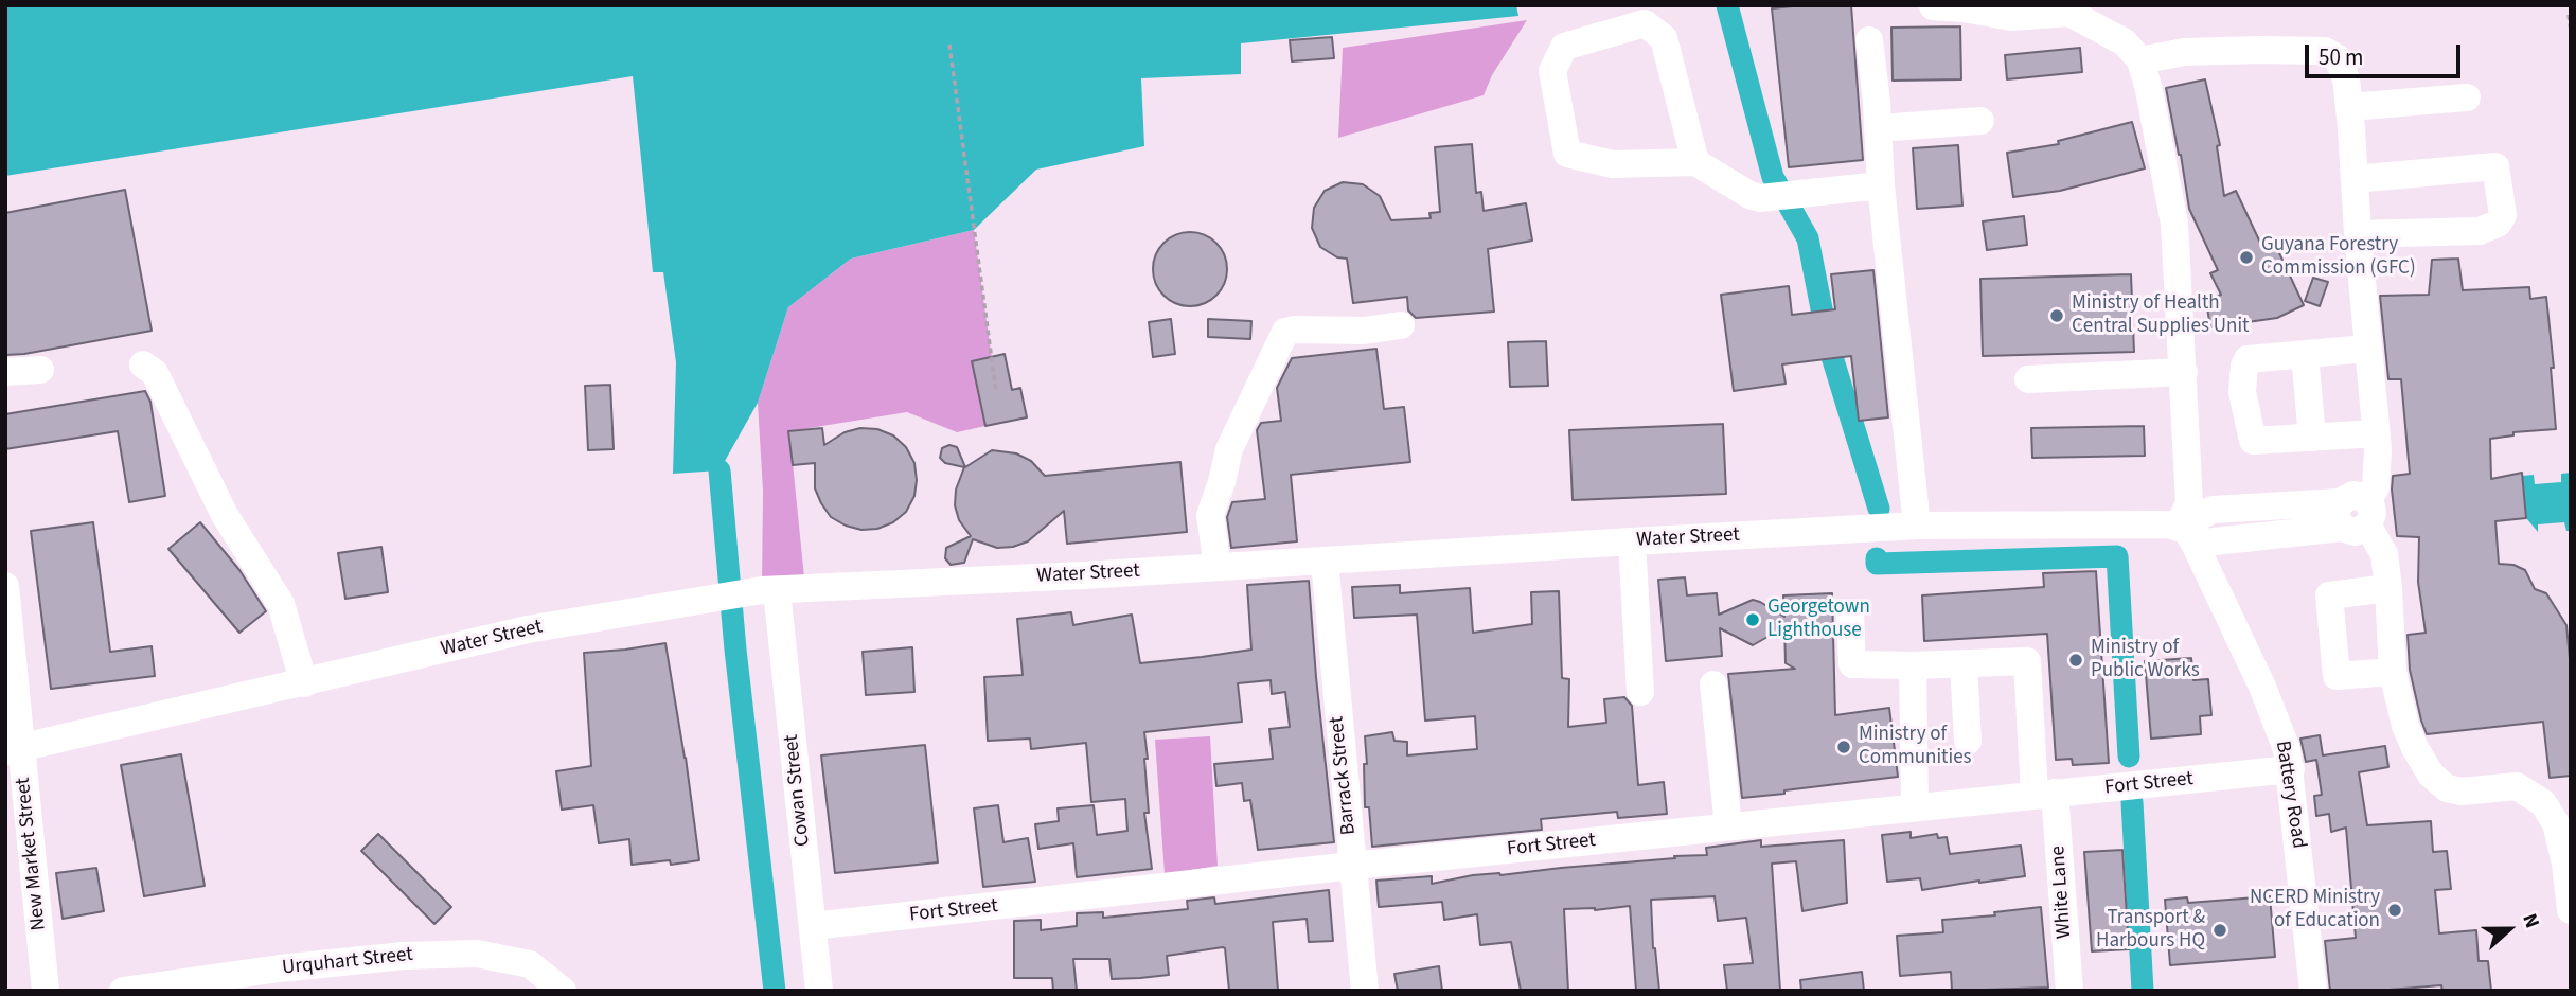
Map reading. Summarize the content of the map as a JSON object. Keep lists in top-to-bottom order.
{
  "streets": {
    "street": [
      "Water Street",
      "Barrack Street",
      "Fort Street",
      "Cowan Street",
      "Battery Road",
      "New Market Street",
      "White Lane",
      "Urquhart Street"
    ]
  },
  "crossings": [
    ["Water Street", "Barrack Street"],
    ["Water Street", "Cowan Street"],
    ["Water Street", "Battery Road"],
    ["Water Street", "New Market Street"],
    ["Barrack Street", "Fort Street"],
    ["Fort Street", "Cowan Street"],
    ["Fort Street", "Battery Road"],
    ["Fort Street", "White Lane"]
  ],
  "places": [
    "Guyana Forestry Commission (GFC)",
    "Ministry of Health Central Supplies Unit",
    "Georgetown Lighthouse",
    "Ministry of Public Works",
    "Ministry of Communities",
    "NCERD Ministry of Education",
    "Transport & Harbours HQ"
  ],
  "scale_bar": "50 m",
  "north": "right"
}
